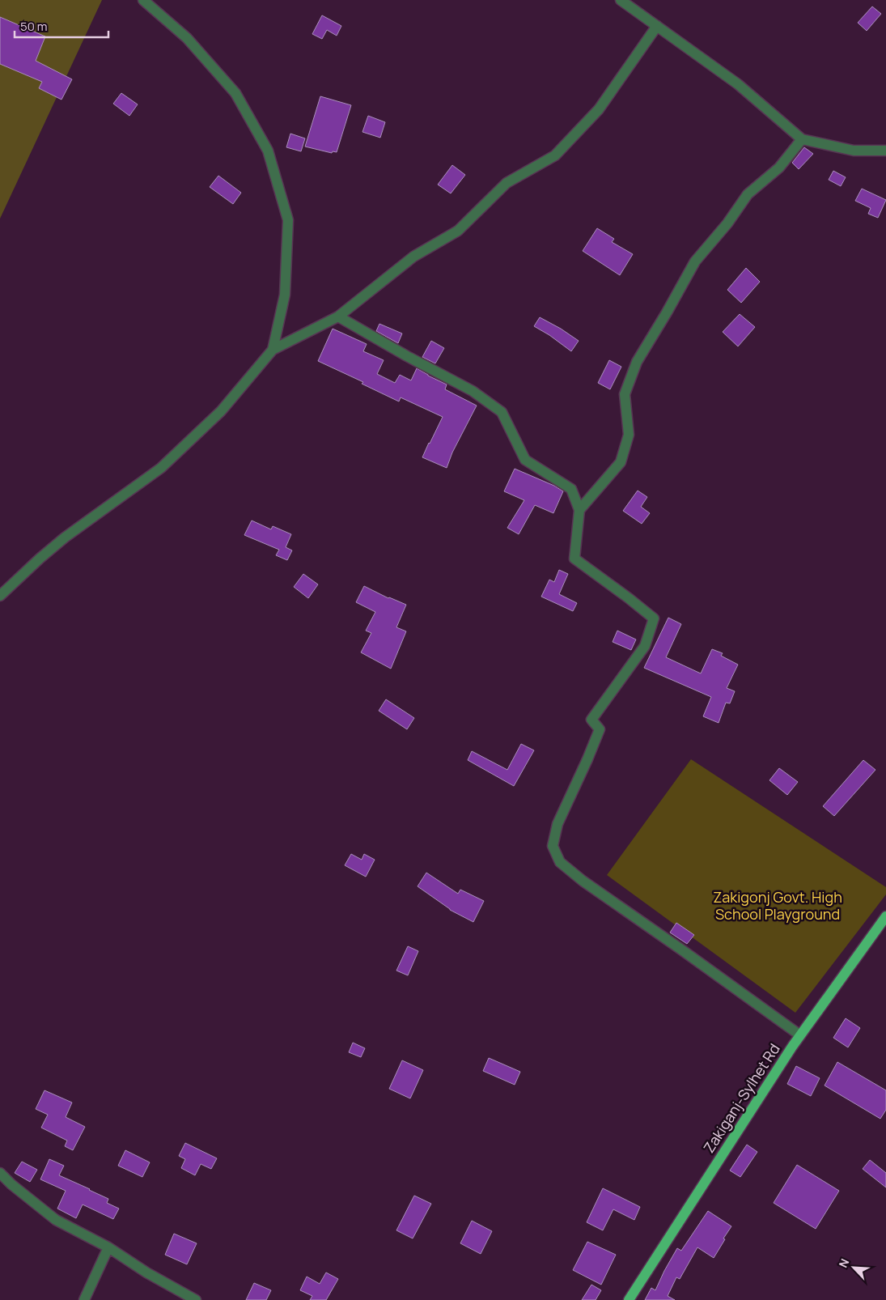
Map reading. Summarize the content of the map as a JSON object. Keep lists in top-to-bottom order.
{
  "streets": {
    "main road": ["Zakiganj-Sylhet Rd"]
  },
  "parks": ["Zakigonj Govt. High School Playground"],
  "scale_bar": "50 m",
  "north": "top left"
}
